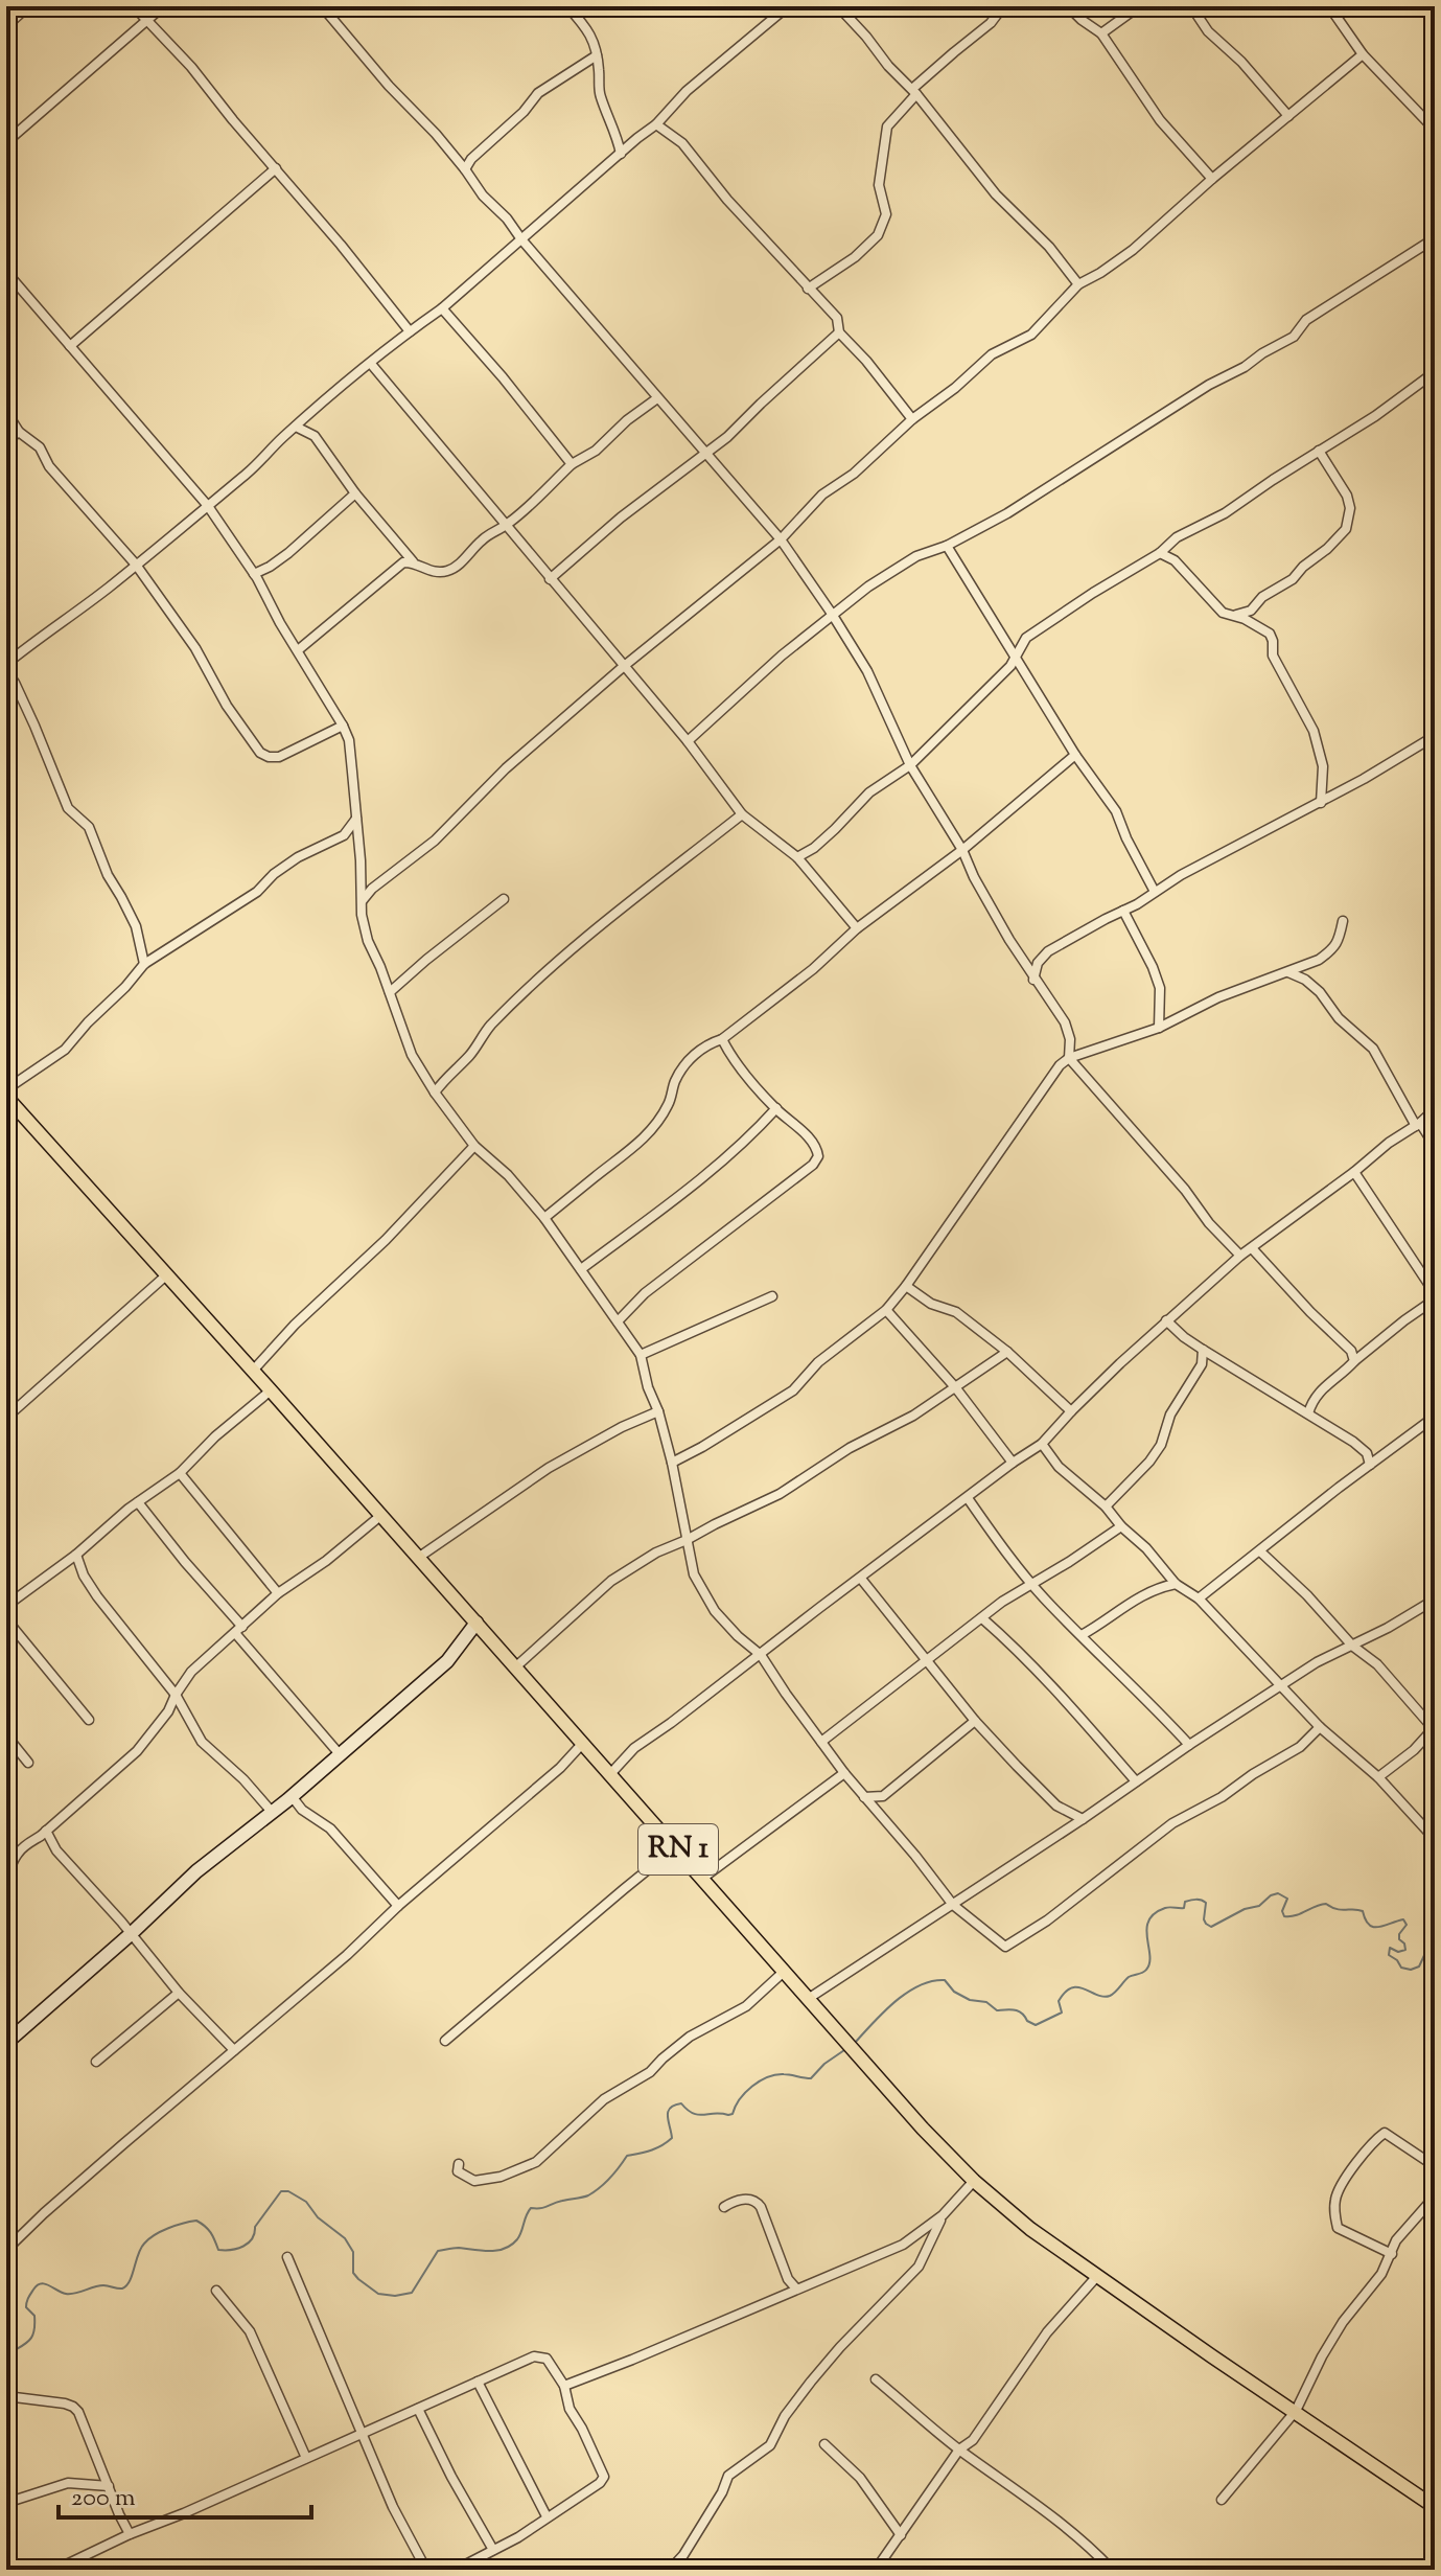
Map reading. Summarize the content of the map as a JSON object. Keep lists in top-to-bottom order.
{
  "streets": {
    "main road": ["RN 1"]
  },
  "scale_bar": "200 m"
}
